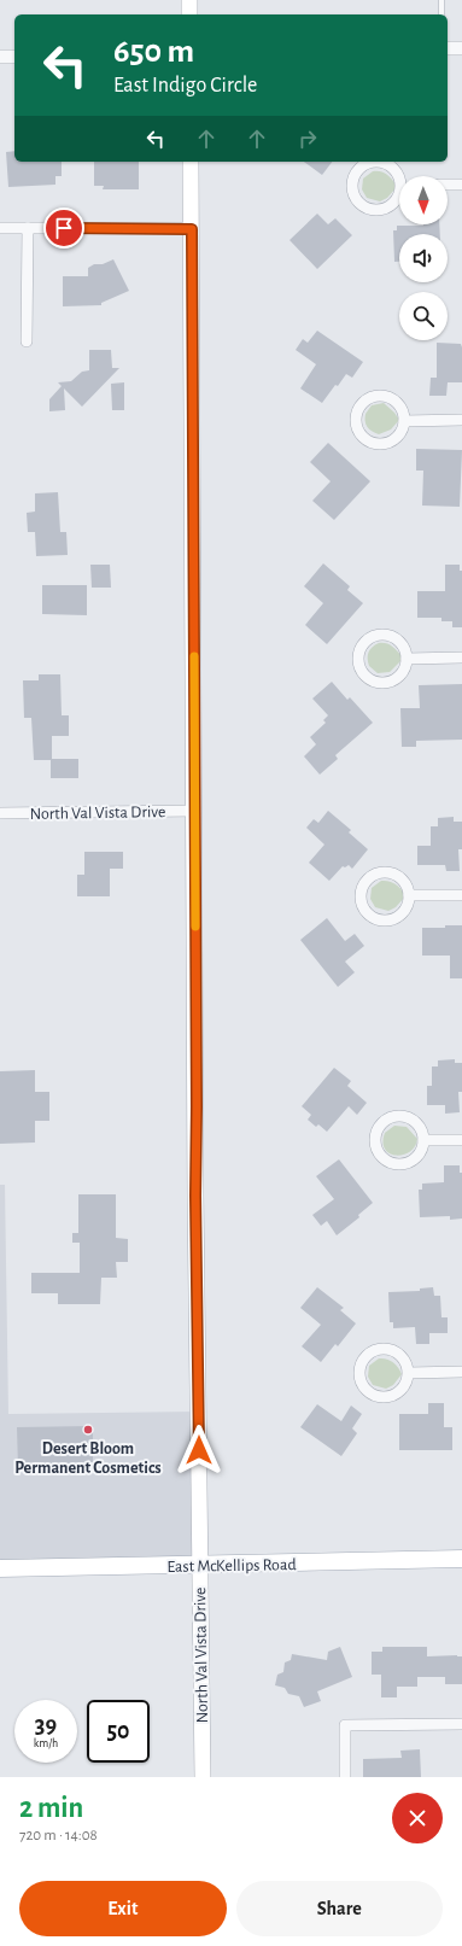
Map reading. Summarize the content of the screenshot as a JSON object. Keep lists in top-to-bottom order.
{
  "streets": {
    "main road": ["North Val Vista Drive", "East McKellips Road"]
  },
  "crossings": [
    ["North Val Vista Drive", "East McKellips Road"]
  ],
  "places": ["Desert Bloom Permanent Cosmetics"],
  "north": "bottom",
  "page": {
    "turn": ["650 m", "East Indigo Circle"],
    "speed": "39 km/h",
    "limit": "50",
    "heading": ["2 min", "720 m · 14:08"],
    "buttons": ["Exit", "Share"]
  }
}
